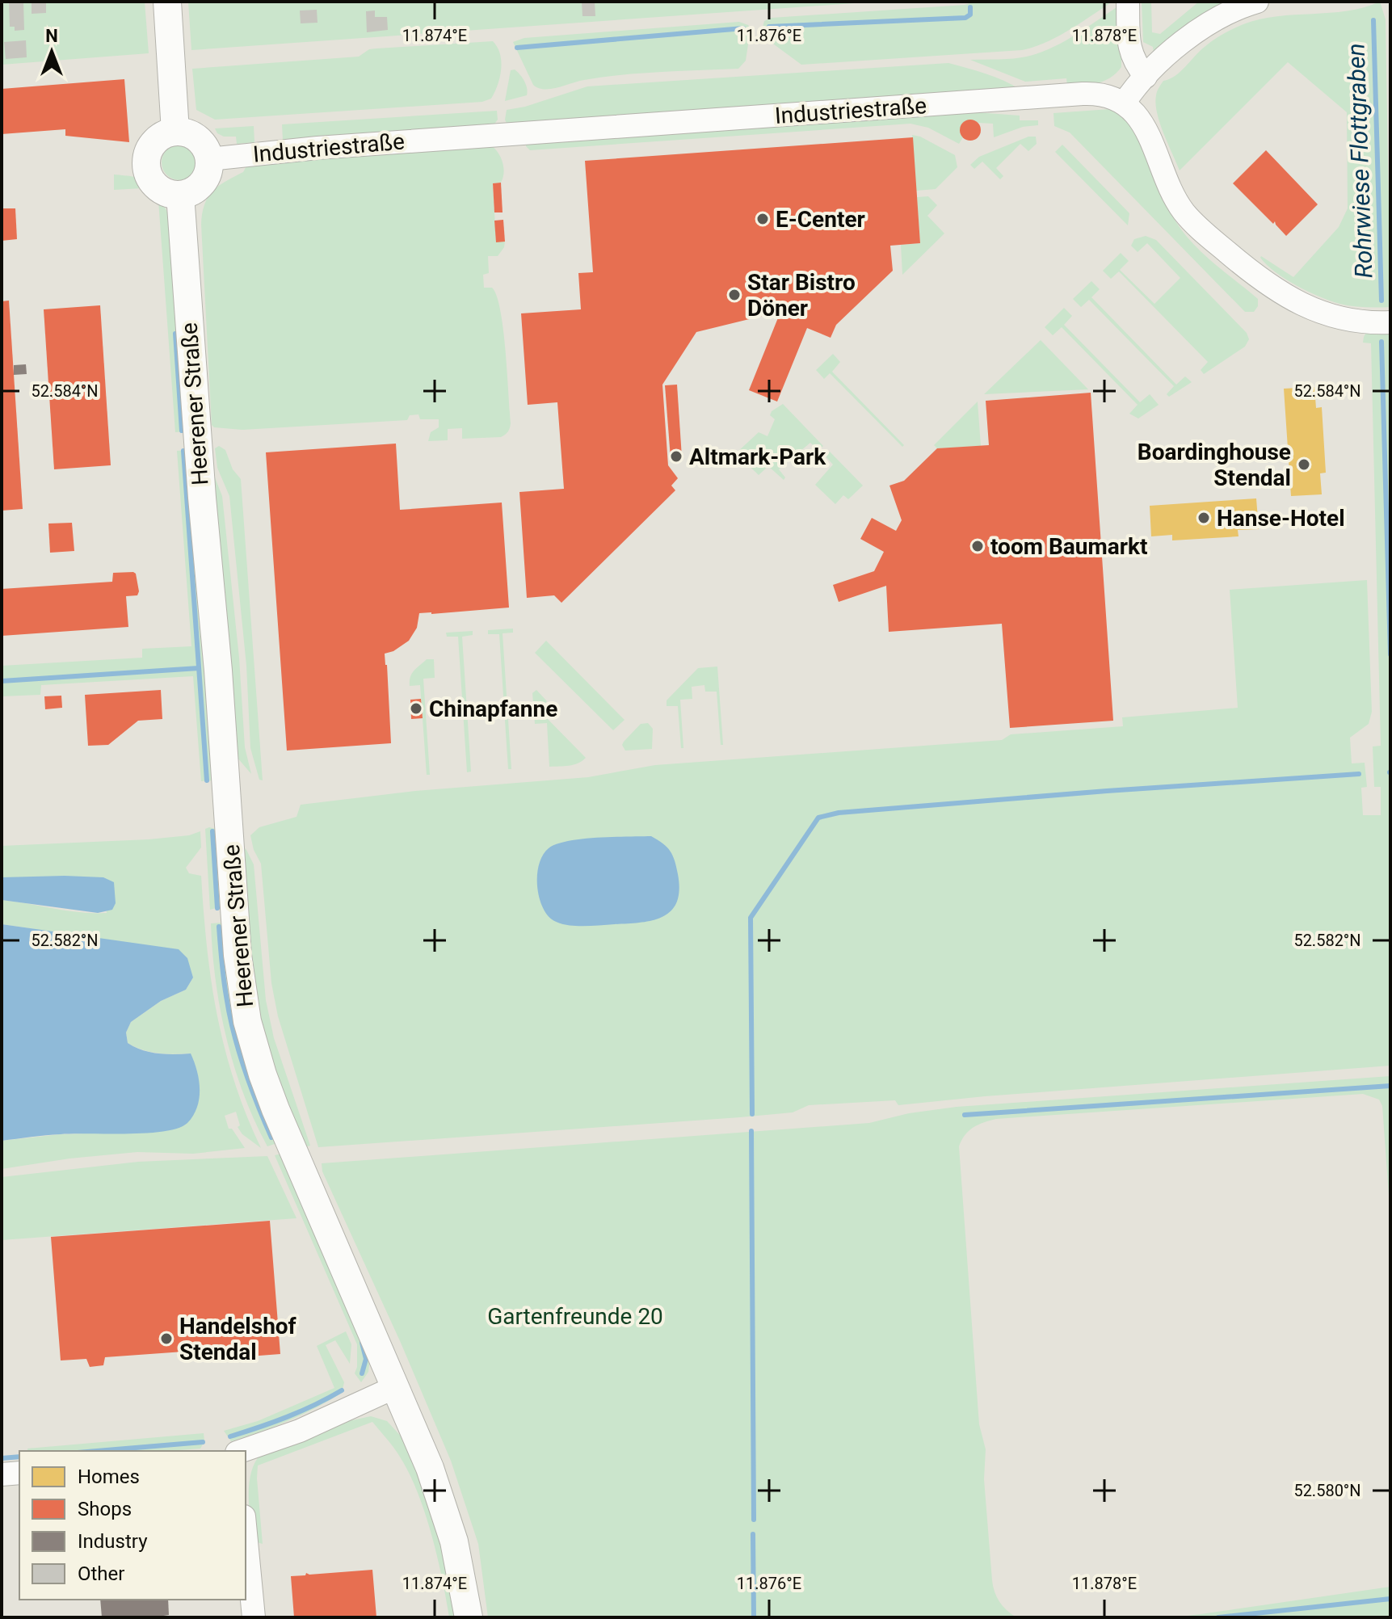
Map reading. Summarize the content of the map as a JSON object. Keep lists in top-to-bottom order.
{
  "streets": {
    "main road": ["Heerener Straße"],
    "street": ["Industriestraße"]
  },
  "crossings": [
    ["Industriestraße", "Heerener Straße"]
  ],
  "water": ["Rohrwiese Flottgraben"],
  "parks": ["Gartenfreunde 20"],
  "places": [
    "E-Center",
    "Star Bistro Döner",
    "Altmark-Park",
    "Boardinghouse Stendal",
    "Hanse-Hotel",
    "toom Baumarkt",
    "Chinapfanne",
    "Handelshof Stendal"
  ],
  "legend": [
    "Homes",
    "Shops",
    "Industry",
    "Other"
  ],
  "north": "top",
  "coordinates": [
    "11.874°E",
    "11.876°E",
    "11.878°E",
    "52.584°N",
    "52.582°N",
    "52.580°N"
  ]
}
